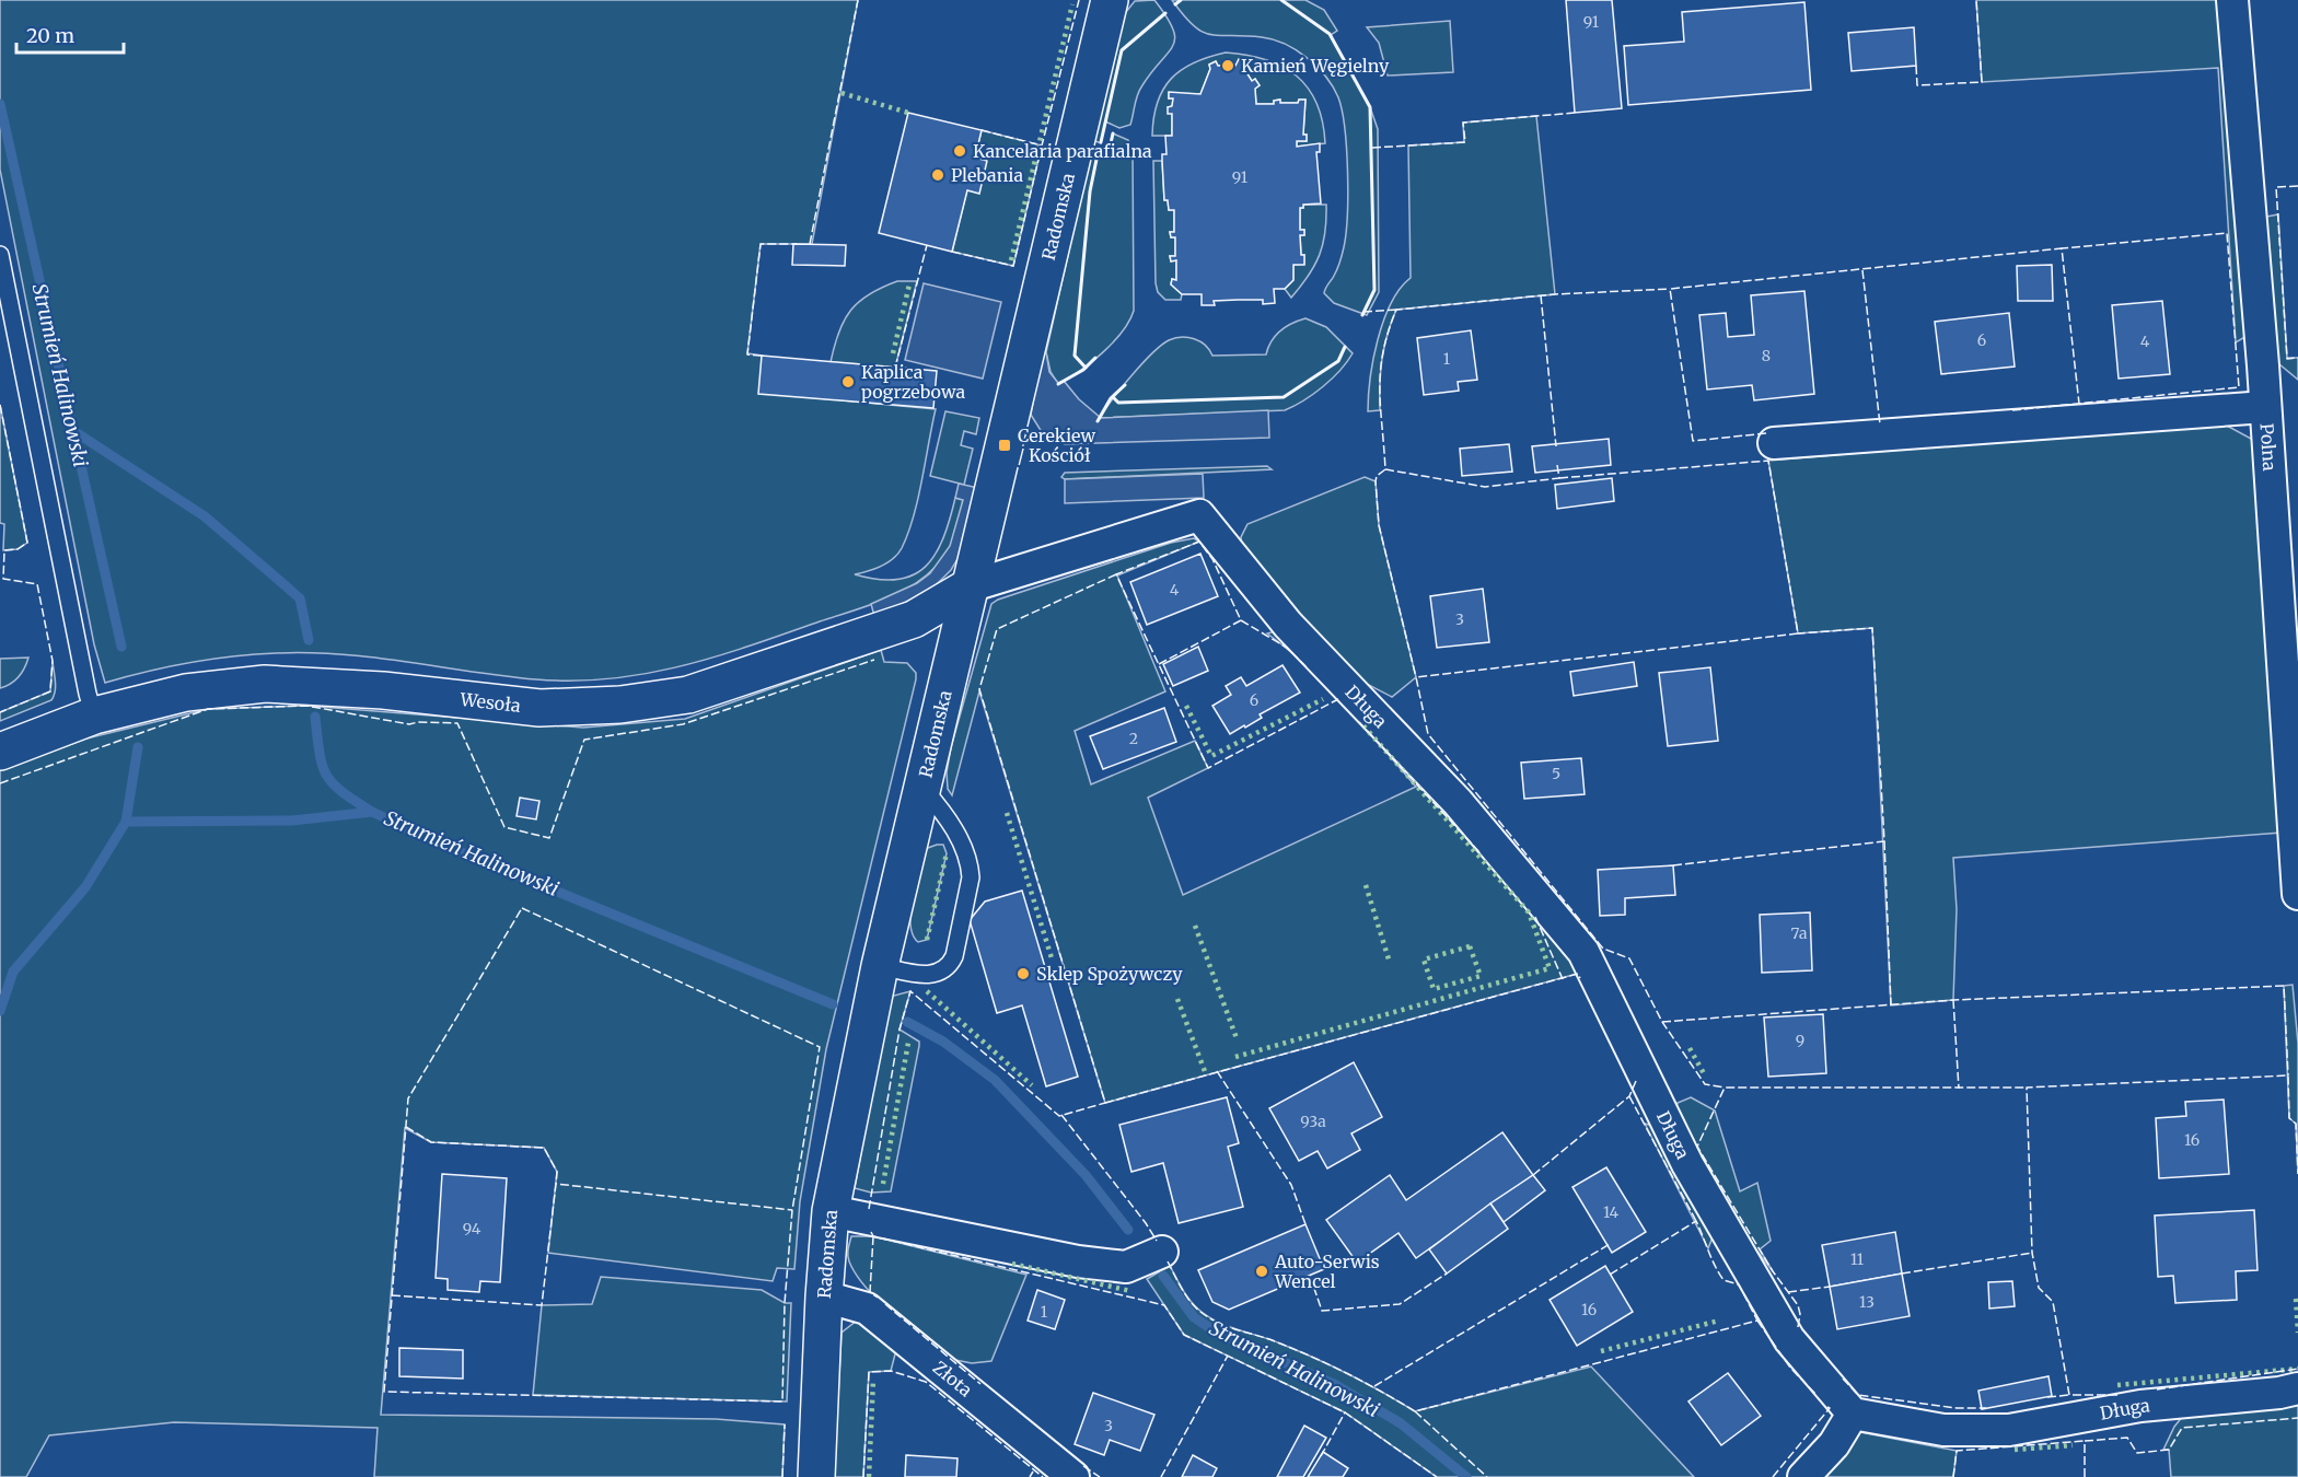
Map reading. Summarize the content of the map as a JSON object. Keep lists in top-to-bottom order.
{
  "streets": {
    "street": [
      "Radomska",
      "Polna",
      "Wesoła",
      "Długa",
      "Złota"
    ]
  },
  "crossings": [
    ["Radomska", "Wesoła"],
    ["Radomska", "Długa"],
    ["Radomska", "Złota"],
    ["Wesoła", "Długa"]
  ],
  "water": ["Strumień Halinowski"],
  "places": {
    "other": [
      "Kamień Węgielny",
      "Kancelaria parafialna",
      "Plebania",
      "Kaplica pogrzebowa",
      "Sklep Spożywczy",
      "Auto-Serwis Wencel"
    ],
    "transit": ["Cerekiew / Kościół"]
  },
  "house_numbers": [
    "91",
    "91",
    "6",
    "4",
    "8",
    "1",
    "4",
    "3",
    "6",
    "2",
    "5",
    "7a",
    "9",
    "93a",
    "16",
    "14",
    "94",
    "11",
    "13",
    "16",
    "1",
    "3"
  ],
  "scale_bar": "20 m"
}
